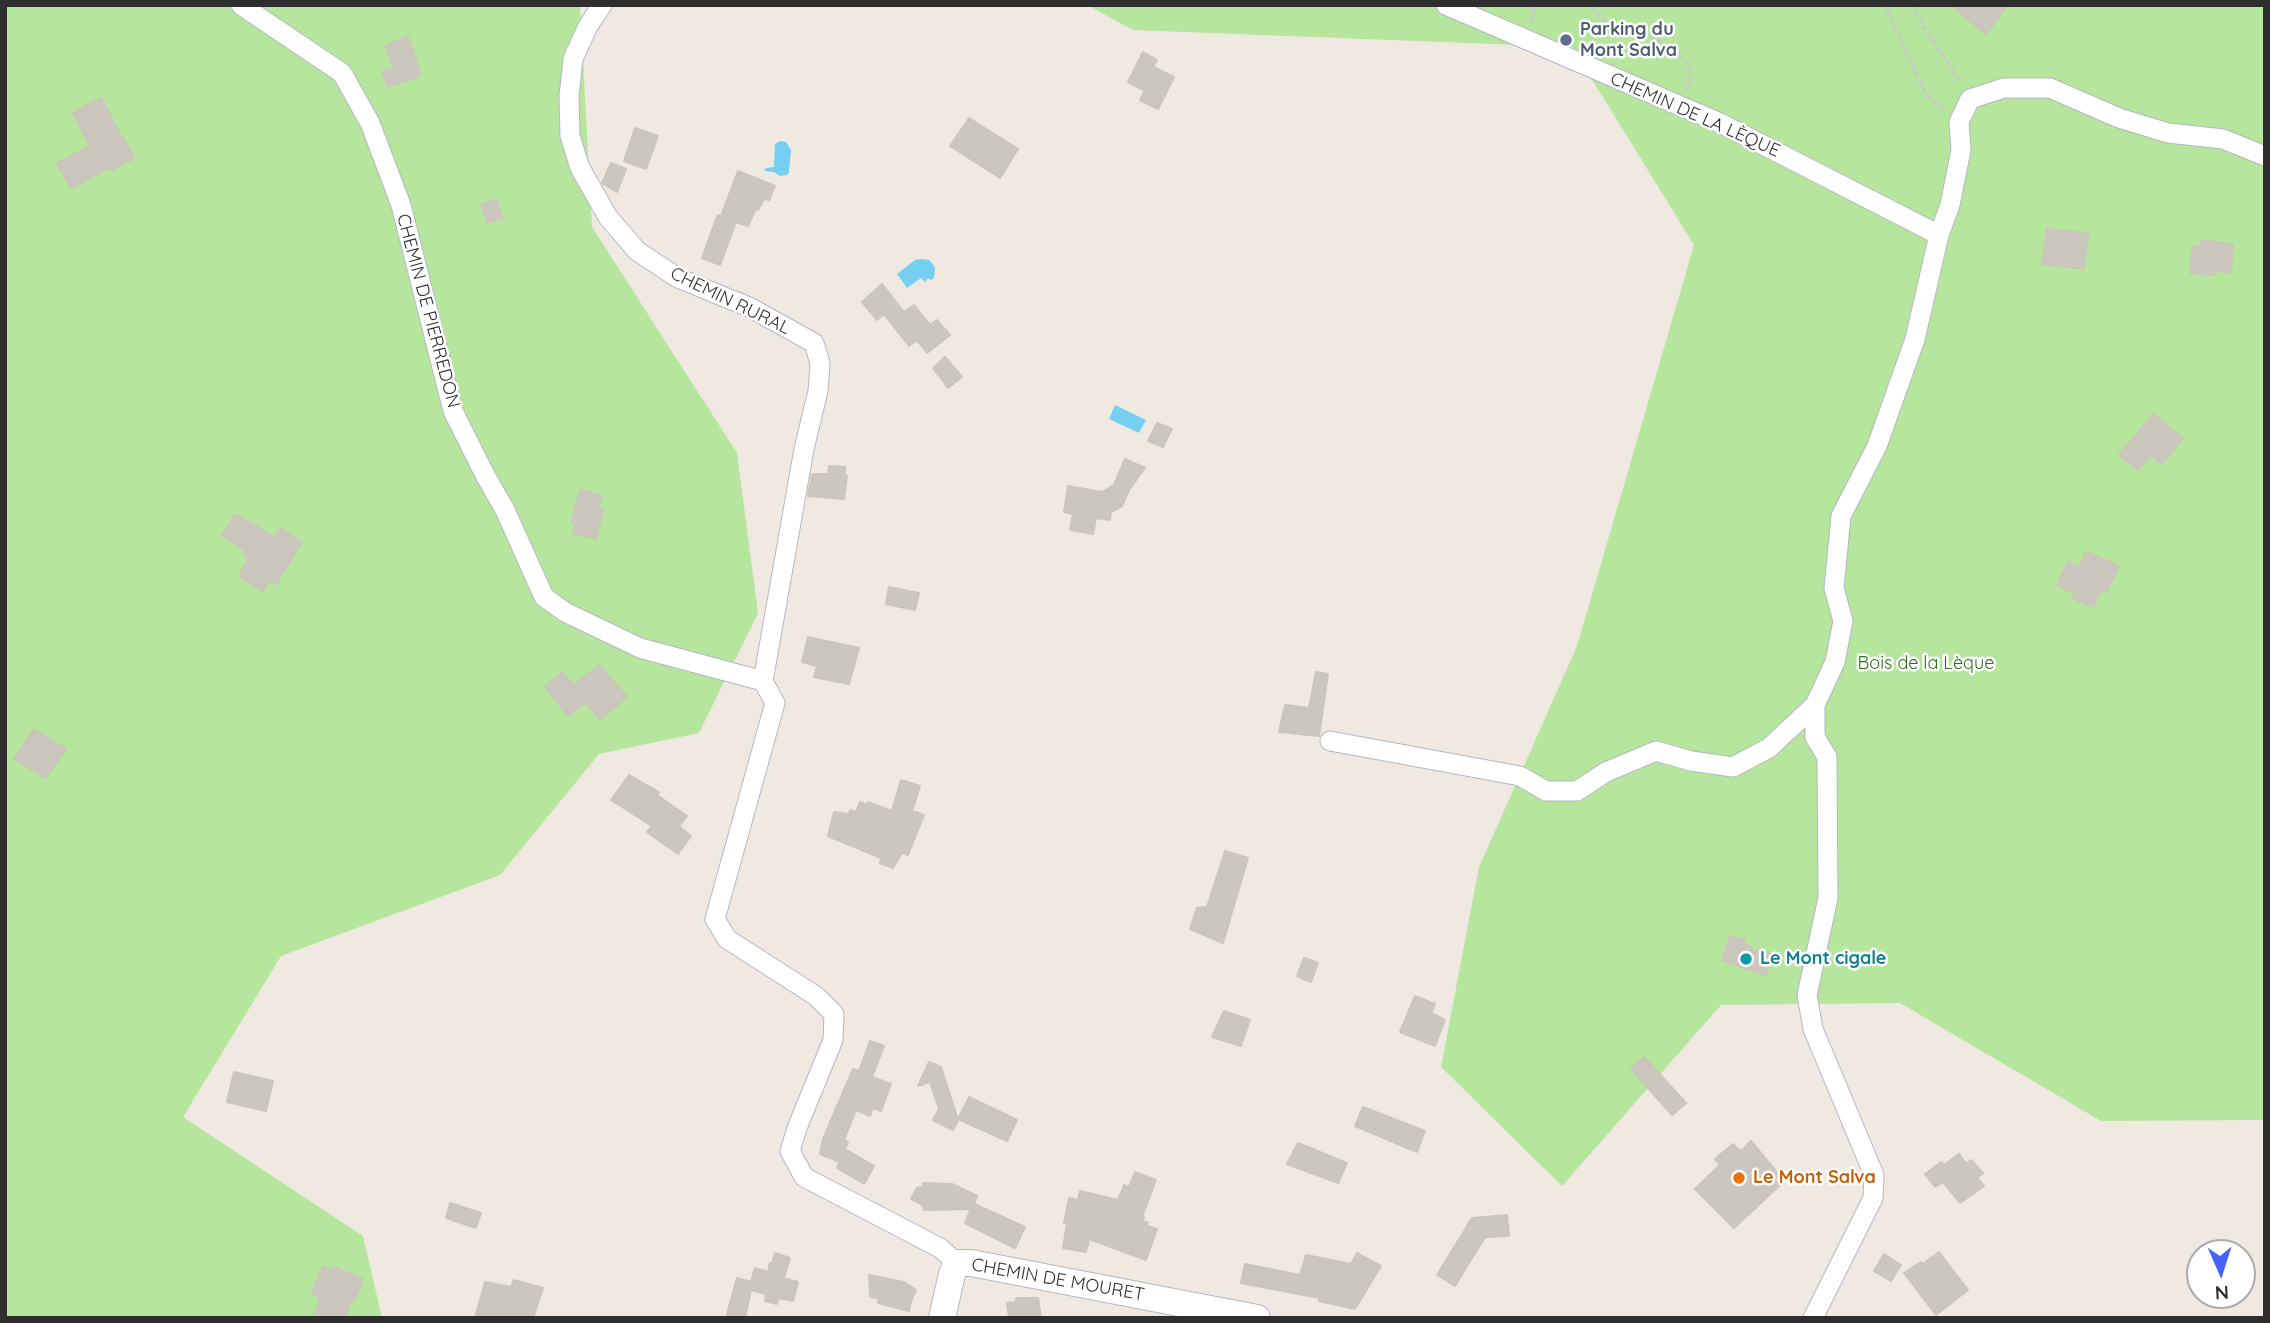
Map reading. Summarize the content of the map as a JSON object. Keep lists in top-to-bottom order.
{
  "streets": {
    "street": [
      "CHEMIN DE LA LÈQUE",
      "CHEMIN RURAL",
      "CHEMIN DE PIERREDON",
      "CHEMIN DE MOURET"
    ]
  },
  "crossings": [
    ["CHEMIN RURAL", "CHEMIN DE PIERREDON"]
  ],
  "parks": ["Bois de la Lèque"],
  "places": ["Parking du Mont Salva", "Le Mont cigale", "Le Mont Salva"],
  "north": "bottom"
}
